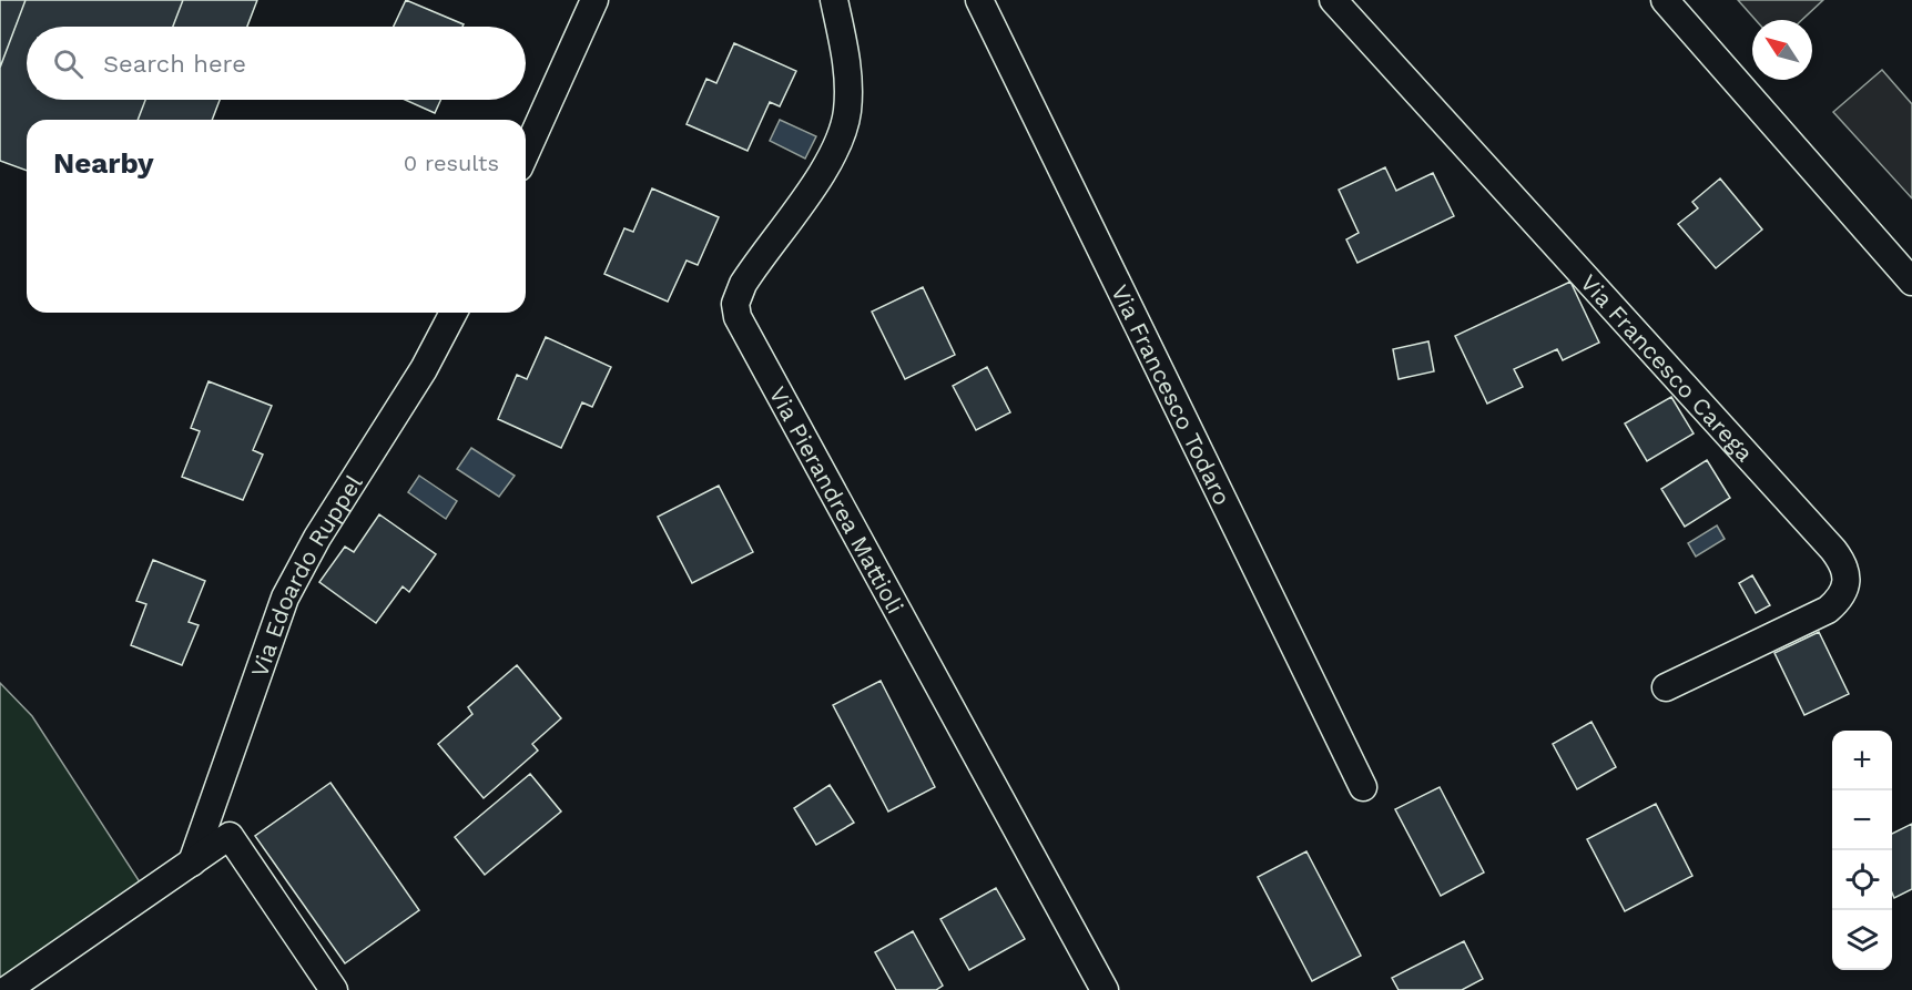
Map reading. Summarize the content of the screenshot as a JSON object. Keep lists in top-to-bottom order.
{
  "streets": {
    "street": [
      "Via Francesco Carega",
      "Via Francesco Todaro",
      "Via Pierandrea Mattioli",
      "Via Edoardo Ruppel"
    ]
  },
  "north": "top left",
  "page": {
    "search": "Search here",
    "heading": ["Nearby", "0 results"],
    "map_buttons": ["+", "−"]
  }
}
